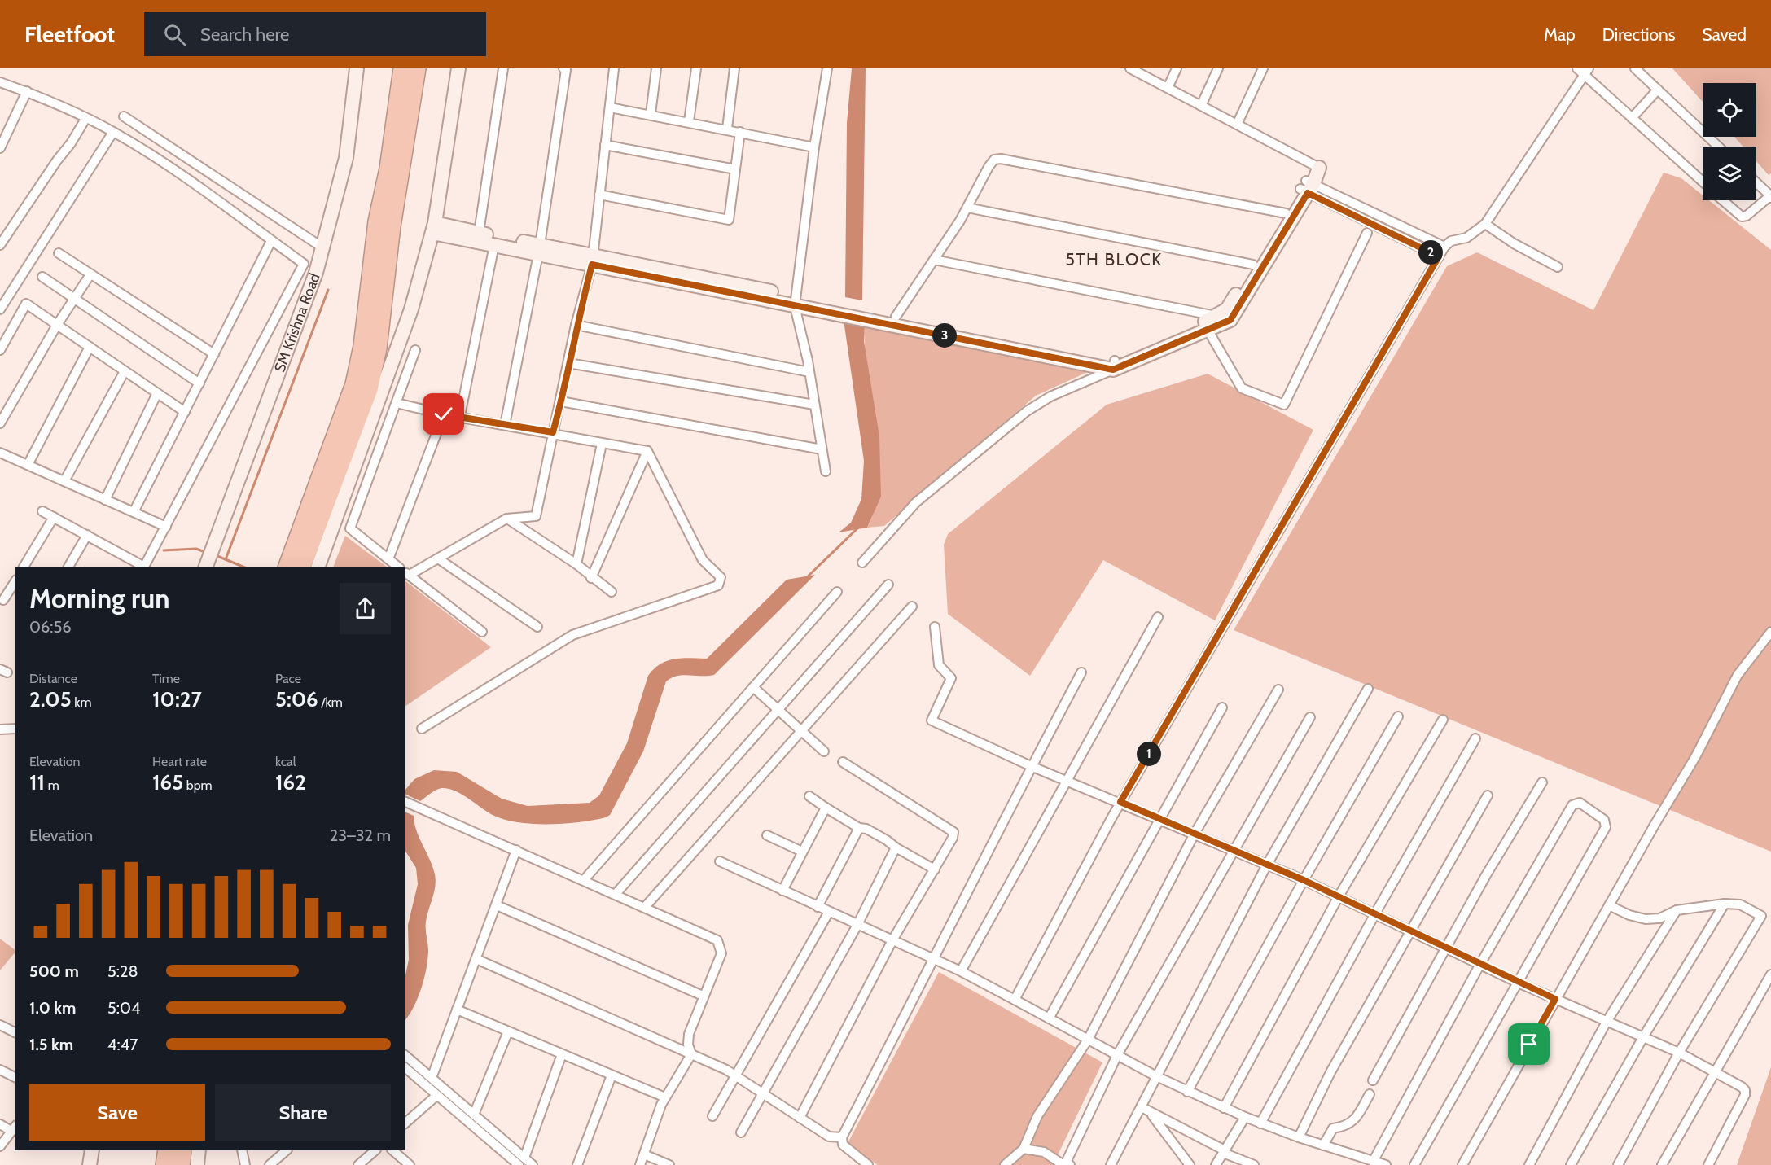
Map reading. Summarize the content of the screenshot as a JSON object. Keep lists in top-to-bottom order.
{
  "streets": {
    "street": ["SM Krishna Road"]
  },
  "districts": ["5TH BLOCK"],
  "page": {
    "header": "Fleetfoot",
    "search": "Search here",
    "nav": ["Map", "Directions", "Saved"],
    "pins": ["2", "3", "1"],
    "heading": ["Morning run", "06:56"],
    "stats": [
      ["Distance", "2.05 km"],
      ["Time", "10:27"],
      ["Pace", "5:06 /km"],
      ["Elevation", "11 m"],
      ["Heart rate", "165 bpm"],
      ["kcal", "162"]
    ],
    "chart": ["Elevation", "23–32 m"],
    "list": [
      {
        "name": "500 m",
        "note": "5:28"
      },
      {
        "name": "1.0 km",
        "note": "5:04"
      },
      {
        "name": "1.5 km",
        "note": "4:47"
      }
    ],
    "buttons": ["Save", "Share"]
  }
}
